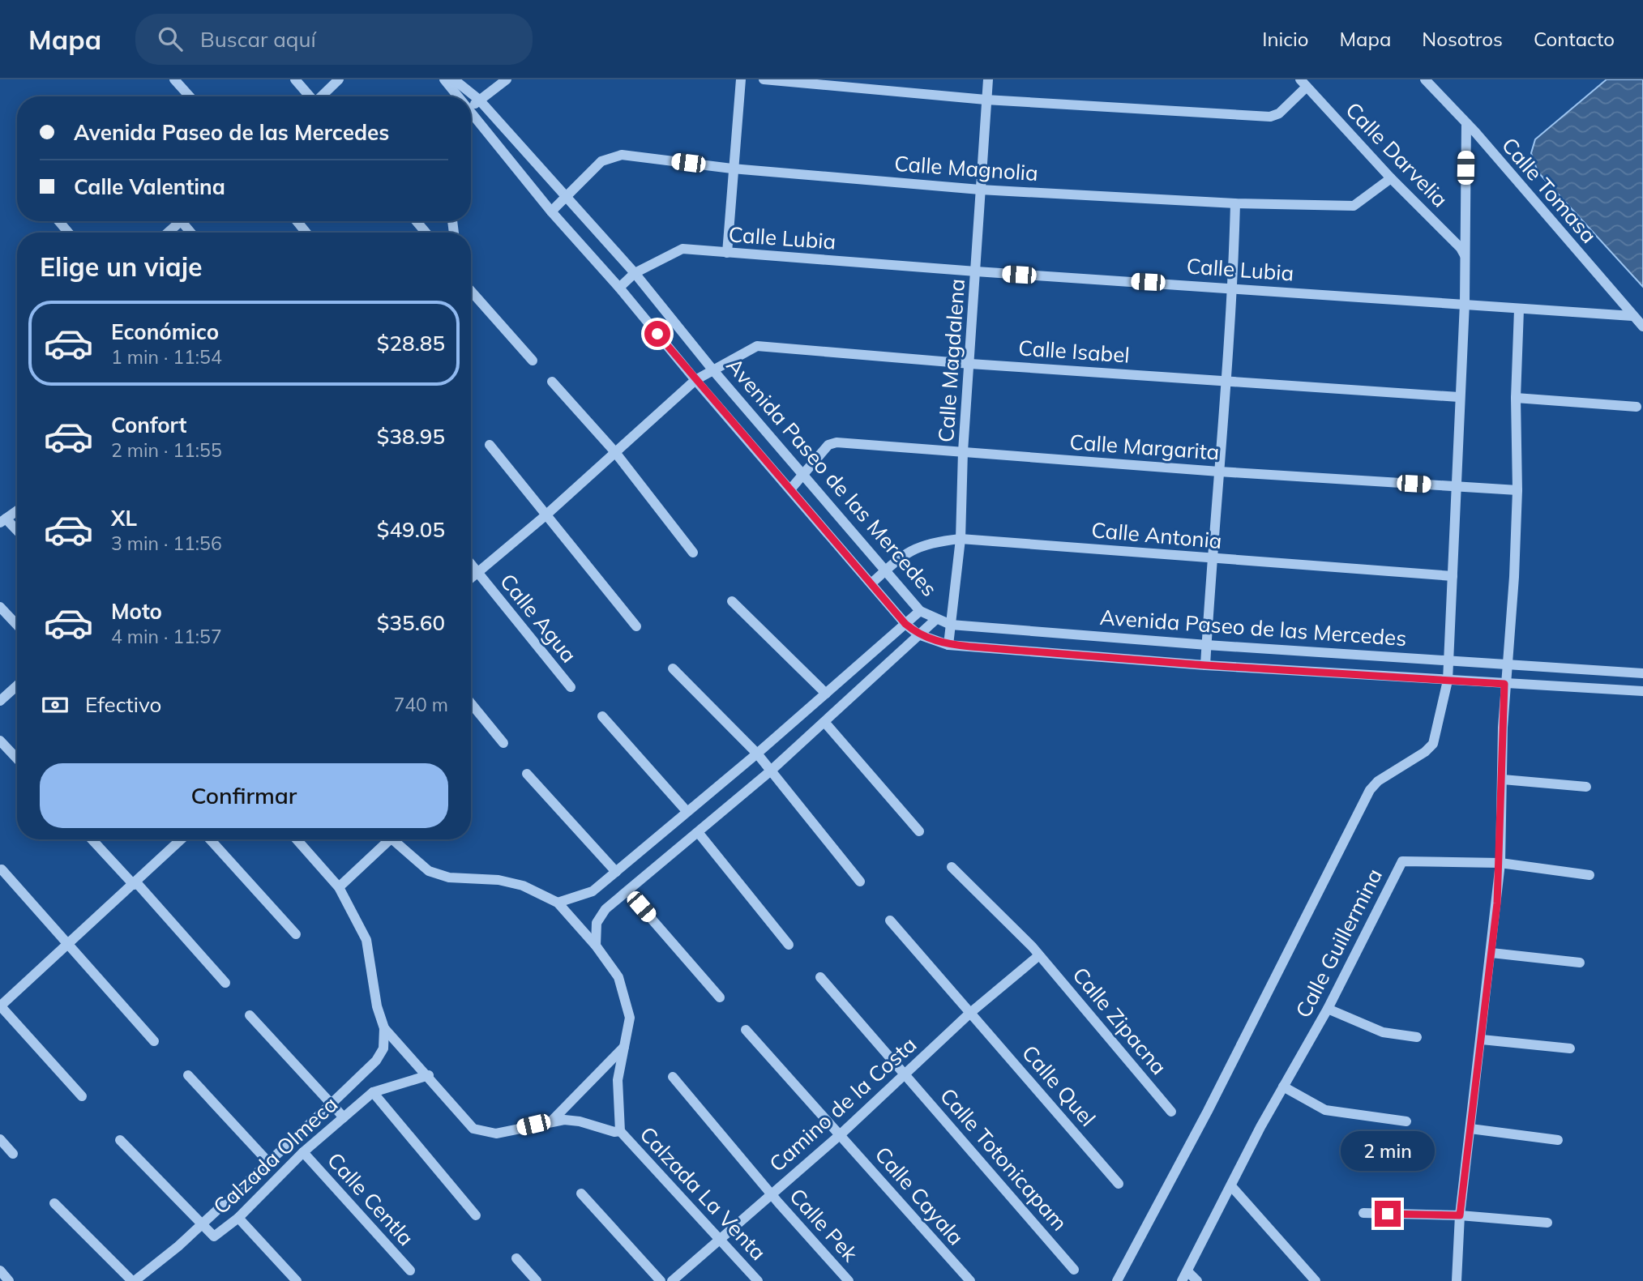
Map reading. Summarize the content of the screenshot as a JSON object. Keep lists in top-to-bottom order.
{
  "streets": {
    "street": [
      "Calle Darvelia",
      "Calle Magnolia",
      "Calle Tomasa",
      "Calle Lubia",
      "Calle Isabel",
      "Calle Magdalena",
      "Calle Margarita",
      "Avenida Paseo de las Mercedes",
      "Calle Antonia",
      "Calle Agua",
      "Calle Guillermina",
      "Calle Zipacna",
      "Calle Quel",
      "Camino de la Costa",
      "Calzada Olmeca",
      "Calle Totonicapam",
      "Calzada La Venta",
      "Calle Cayala",
      "Calle Centla",
      "Calle Pek"
    ]
  },
  "crossings": [
    ["Calle Darvelia", "Calle Magnolia"],
    ["Calle Magnolia", "Calle Magdalena"],
    ["Calle Magnolia", "Avenida Paseo de las Mercedes"],
    ["Calle Tomasa", "Calle Lubia"],
    ["Calle Lubia", "Calle Magdalena"],
    ["Calle Lubia", "Avenida Paseo de las Mercedes"],
    ["Calle Isabel", "Calle Magdalena"],
    ["Calle Isabel", "Avenida Paseo de las Mercedes"],
    ["Calle Isabel", "Calle Agua"],
    ["Calle Magdalena", "Calle Margarita"],
    ["Calle Magdalena", "Avenida Paseo de las Mercedes"],
    ["Calle Magdalena", "Calle Antonia"],
    ["Calle Margarita", "Avenida Paseo de las Mercedes"],
    ["Avenida Paseo de las Mercedes", "Calle Antonia"],
    ["Calle Zipacna", "Camino de la Costa"],
    ["Calle Quel", "Camino de la Costa"],
    ["Camino de la Costa", "Calle Totonicapam"],
    ["Camino de la Costa", "Calzada La Venta"],
    ["Camino de la Costa", "Calle Cayala"],
    ["Camino de la Costa", "Calle Pek"],
    ["Calzada Olmeca", "Calle Centla"]
  ],
  "page": {
    "header": "Mapa",
    "search": "Buscar aquí",
    "nav": [
      "Inicio",
      "Mapa",
      "Nosotros",
      "Contacto"
    ],
    "banner": ["Avenida Paseo de las Mercedes", "Calle Valentina"],
    "heading": "Elige un viaje",
    "list": [
      {
        "name": "Económico",
        "note": "1 min · 11:54",
        "value": "$28.85"
      },
      {
        "name": "Confort",
        "note": "2 min · 11:55",
        "value": "$38.95"
      },
      {
        "name": "XL",
        "note": "3 min · 11:56",
        "value": "$49.05"
      },
      {
        "name": "Moto",
        "note": "4 min · 11:57",
        "value": "$35.60"
      }
    ],
    "pay": ["Efectivo", "740 m"],
    "buttons": "Confirmar",
    "bubble": "2 min"
  }
}
